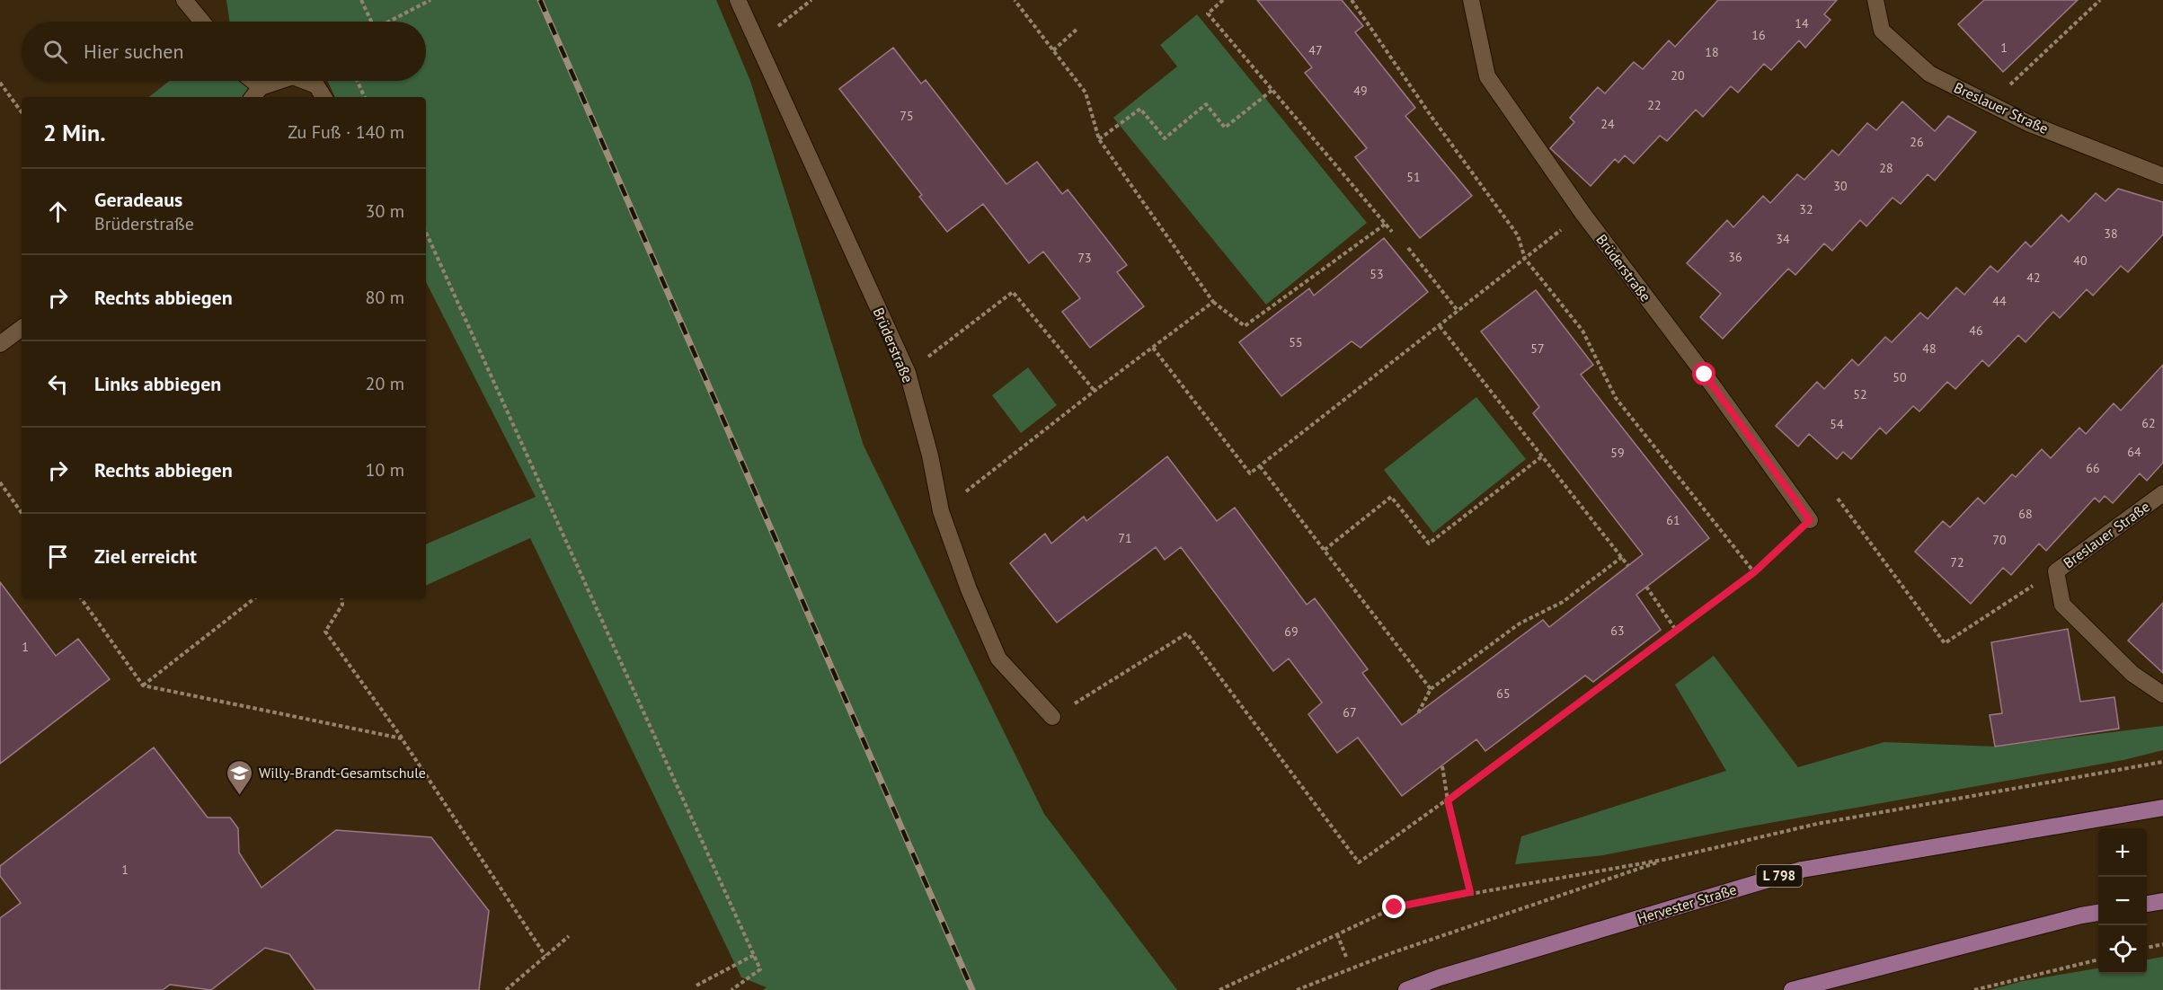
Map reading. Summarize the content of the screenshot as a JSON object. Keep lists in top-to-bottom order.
{
  "streets": {
    "main road": ["L 798", "Hervester Straße"],
    "street": ["Breslauer Straße", "Brüderstraße"]
  },
  "places": {
    "school or university": ["Willy-Brandt-Gesamtschule"]
  },
  "house_numbers": [
    "14",
    "16",
    "1",
    "47",
    "18",
    "20",
    "49",
    "22",
    "75",
    "24",
    "26",
    "28",
    "51",
    "30",
    "32",
    "38",
    "34",
    "36",
    "73",
    "40",
    "53",
    "42",
    "44",
    "46",
    "55",
    "57",
    "48",
    "50",
    "52",
    "62",
    "54",
    "64",
    "59",
    "66",
    "68",
    "61",
    "71",
    "70",
    "72",
    "63",
    "69",
    "1",
    "65",
    "67",
    "1"
  ],
  "page": {
    "search": "Hier suchen",
    "heading": ["2 Min.", "Zu Fuß · 140 m"],
    "list": [
      ["Geradeaus", "Brüderstraße", "30 m"],
      ["Rechts abbiegen", "80 m"],
      ["Links abbiegen", "20 m"],
      ["Rechts abbiegen", "10 m"],
      "Ziel erreicht"
    ],
    "map_buttons": ["+", "−"]
  }
}
